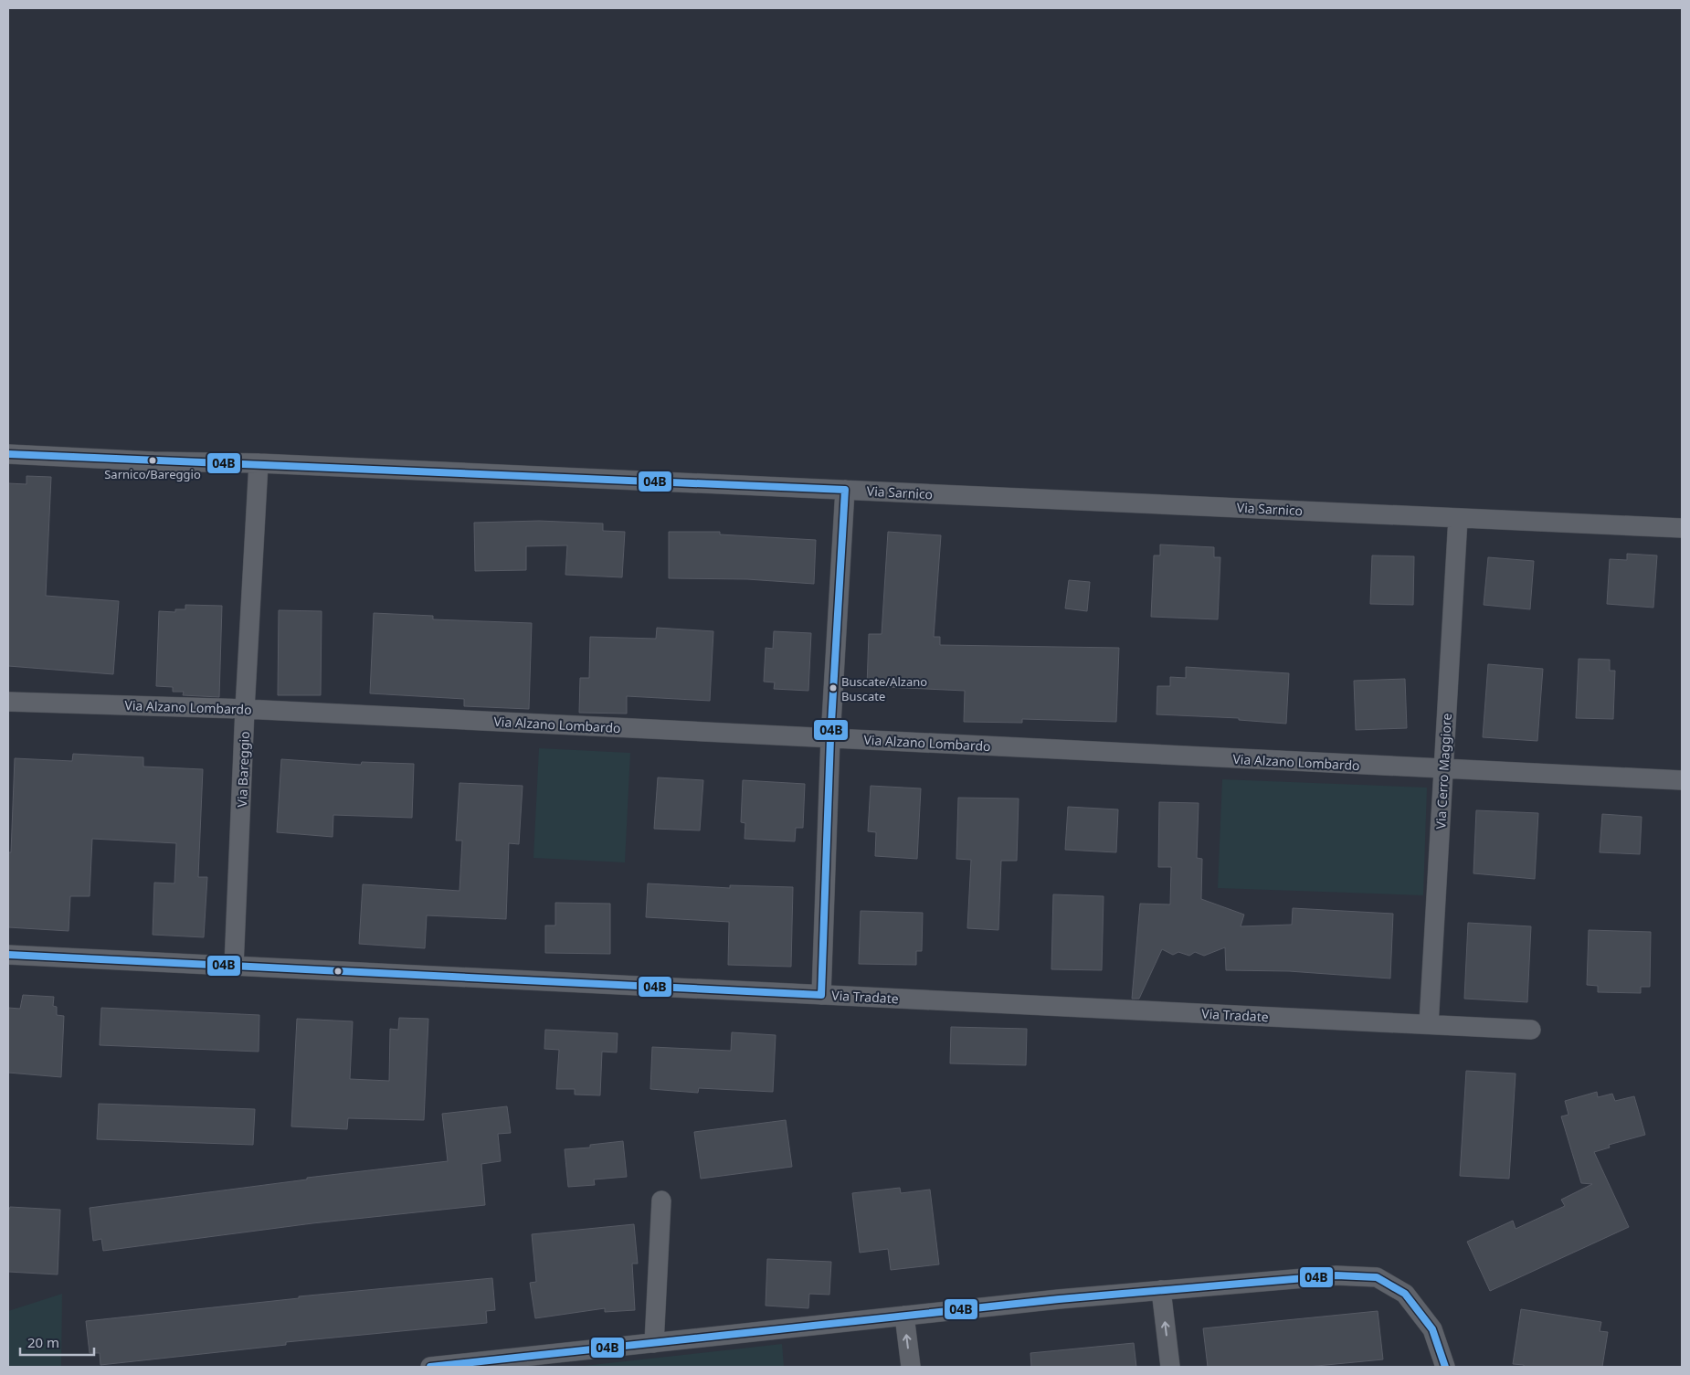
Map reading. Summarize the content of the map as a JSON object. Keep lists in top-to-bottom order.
{
  "streets": {
    "street": [
      "Via Sarnico",
      "Via Alzano Lombardo",
      "Via Bareggio",
      "Via Cerro Maggiore",
      "Via Tradate"
    ]
  },
  "crossings": [
    ["Via Sarnico", "Via Bareggio"],
    ["Via Sarnico", "Via Cerro Maggiore"],
    ["Via Alzano Lombardo", "Via Bareggio"],
    ["Via Alzano Lombardo", "Via Cerro Maggiore"],
    ["Via Bareggio", "Via Tradate"],
    ["Via Cerro Maggiore", "Via Tradate"]
  ],
  "places": ["Sarnico/Bareggio", "Buscate/Alzano Buscate"],
  "lines": ["transit line 04B"],
  "scale_bar": "20 m"
}
